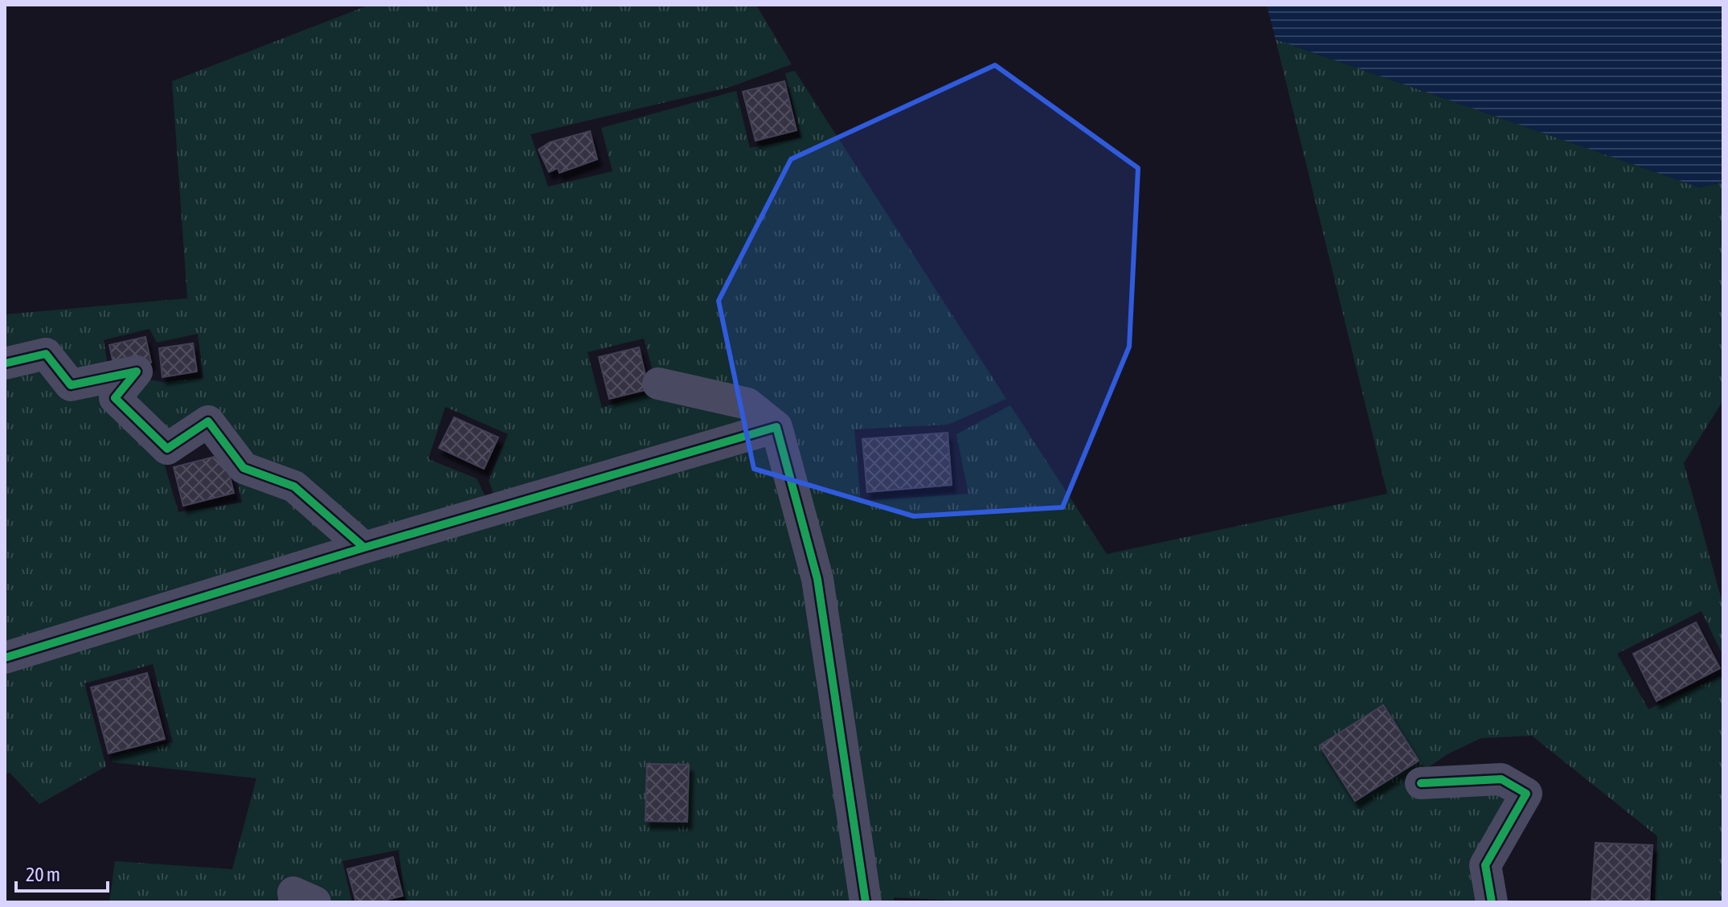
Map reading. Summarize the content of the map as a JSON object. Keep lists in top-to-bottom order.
{
  "scale_bar": "20 m"
}
